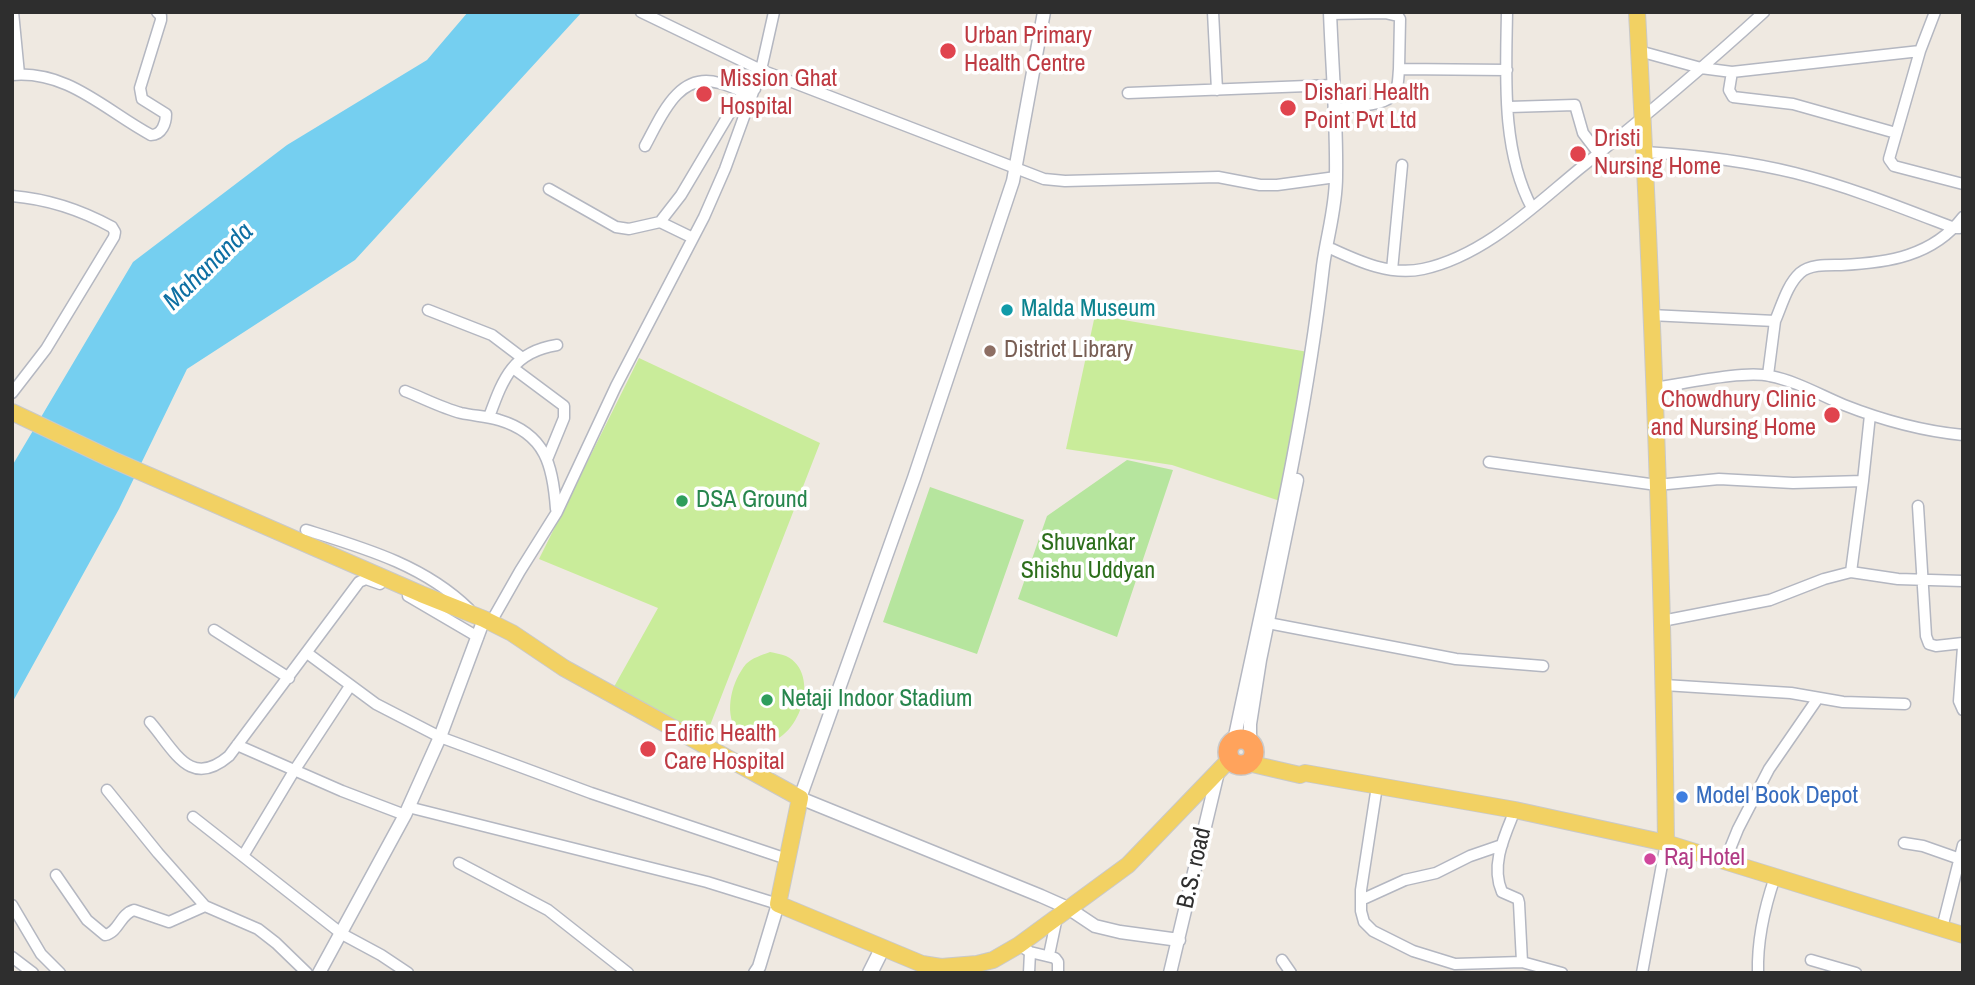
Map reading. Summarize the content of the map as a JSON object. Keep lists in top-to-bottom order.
{
  "streets": {
    "street": ["B.S. road"]
  },
  "water": ["Mahananda"],
  "parks": ["Shuvankar Shishu Uddyan"],
  "places": [
    "Urban Primary Health Centre",
    "Mission Ghat Hospital",
    "Dishari Health Point Pvt Ltd",
    "Dristi Nursing Home",
    "Malda Museum",
    "District Library",
    "Chowdhury Clinic and Nursing Home",
    "DSA Ground",
    "Netaji Indoor Stadium",
    "Edific Health Care Hospital",
    "Model Book Depot",
    "Raj Hotel"
  ]
}
